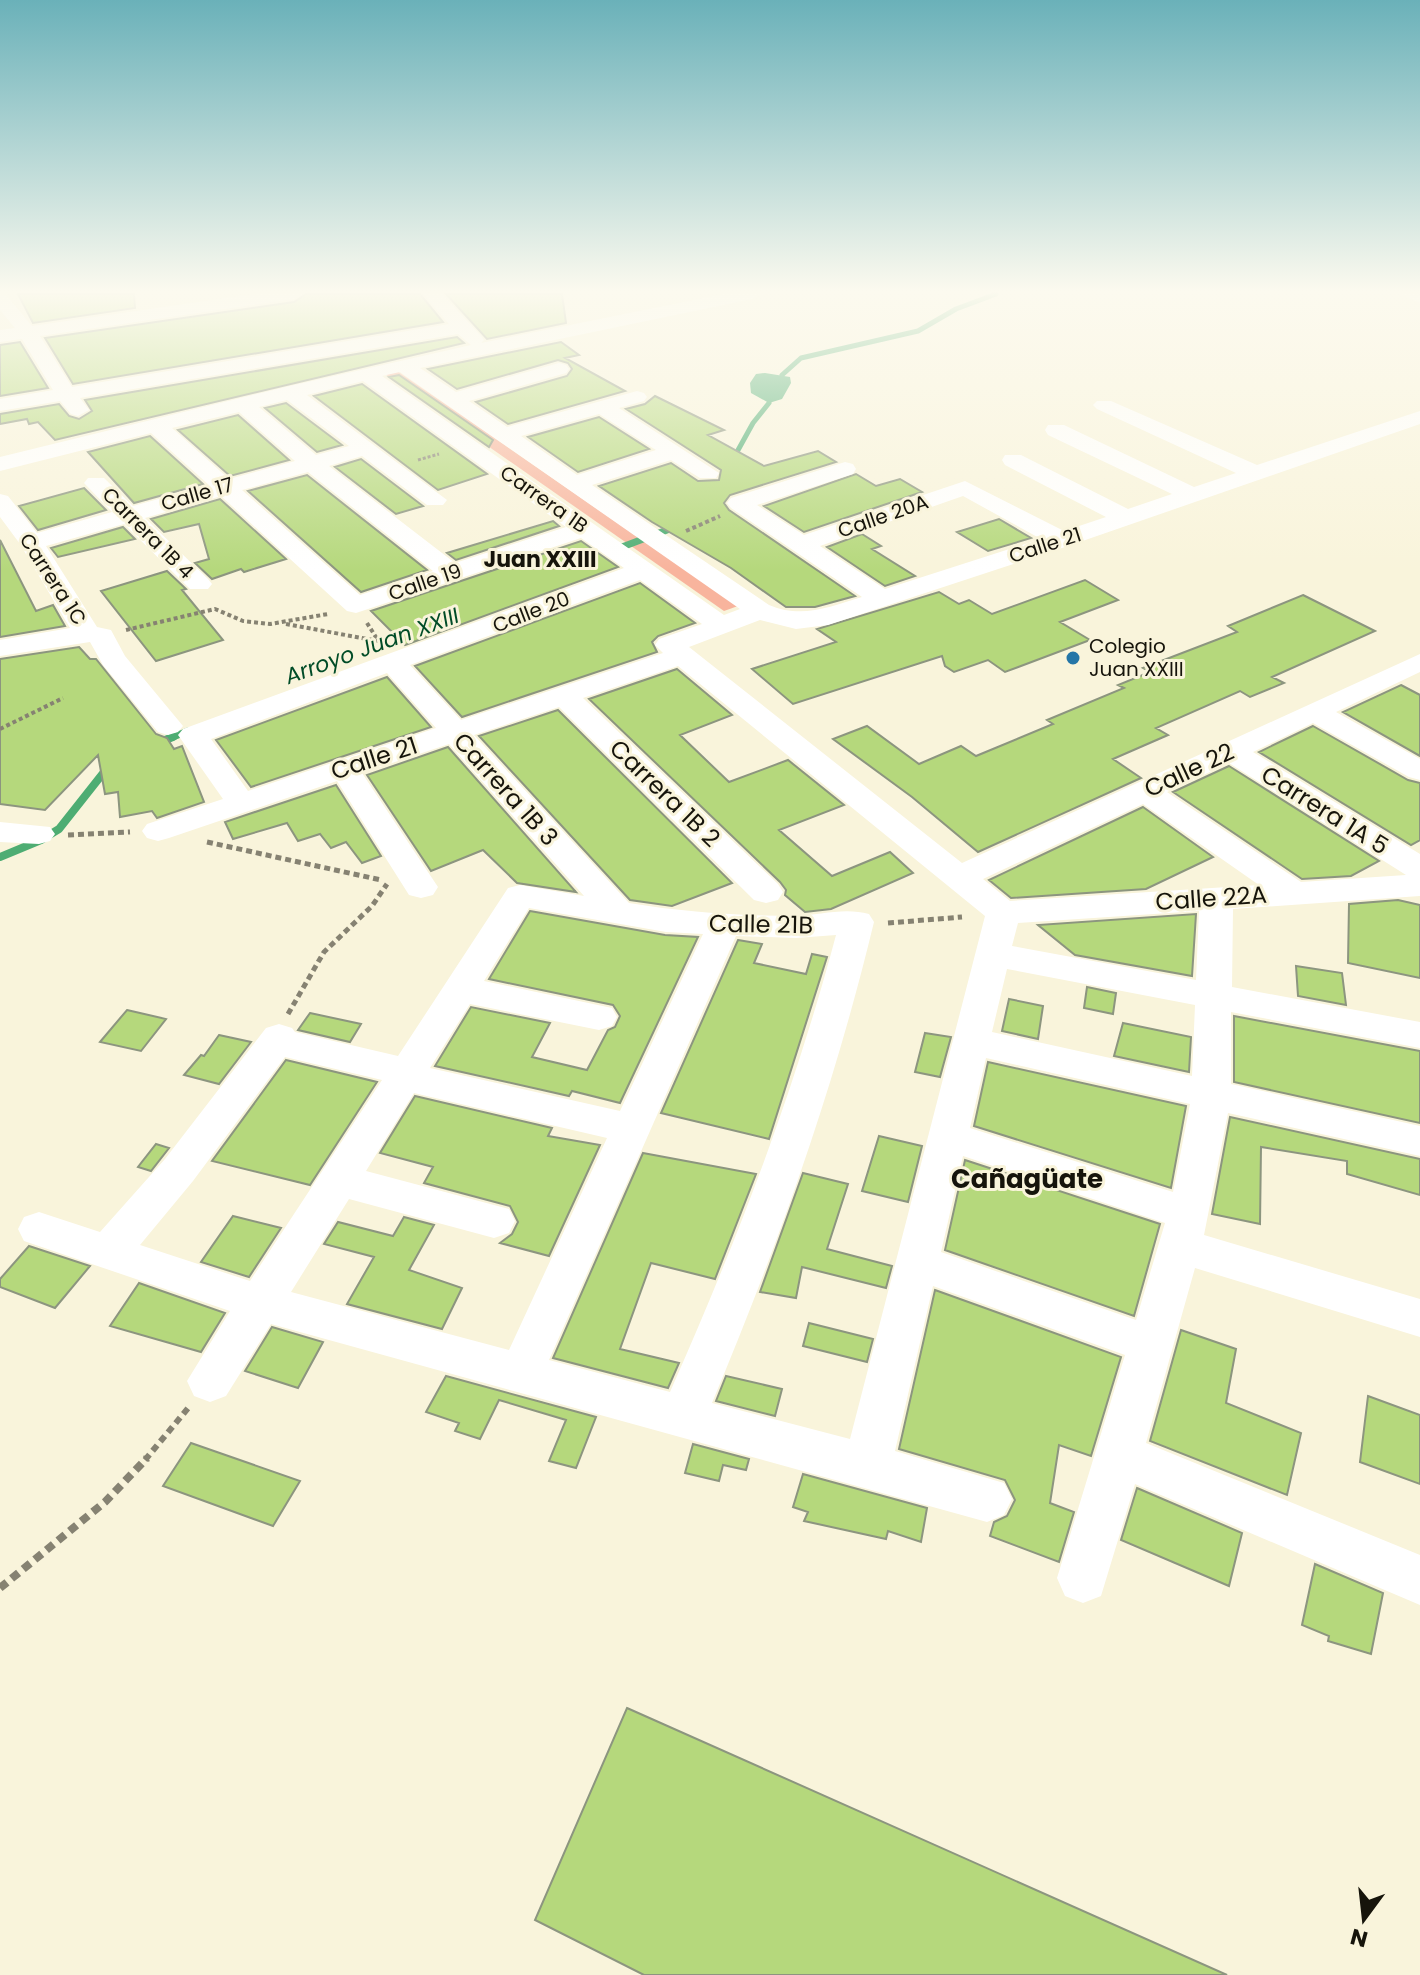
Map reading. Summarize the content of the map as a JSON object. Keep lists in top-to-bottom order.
{
  "streets": {
    "street": [
      "Calle 17",
      "Carrera 1B",
      "Calle 20A",
      "Carrera 1B 4",
      "Calle 21",
      "Carrera 1C",
      "Calle 19",
      "Calle 20",
      "Calle 22",
      "Carrera 1B 3",
      "Carrera 1B 2",
      "Carrera 1A 5",
      "Calle 22A",
      "Calle 21B"
    ]
  },
  "crossings": [
    ["Calle 17", "Carrera 1B 4"],
    ["Calle 17", "Carrera 1C"],
    ["Carrera 1B", "Calle 21"],
    ["Carrera 1B", "Calle 19"],
    ["Carrera 1B", "Calle 20"],
    ["Calle 20A", "Calle 21"],
    ["Calle 21", "Carrera 1C"],
    ["Calle 21", "Carrera 1B 3"],
    ["Calle 21", "Carrera 1B 2"],
    ["Carrera 1C", "Calle 20"],
    ["Calle 20", "Carrera 1B 3"],
    ["Calle 22", "Carrera 1A 5"],
    ["Carrera 1B 3", "Calle 21B"]
  ],
  "districts": ["Juan XXIII", "Cañagüate"],
  "water": ["Arroyo Juan XXIII"],
  "places": ["Colegio Juan XXIII"],
  "north": "bottom"
}
